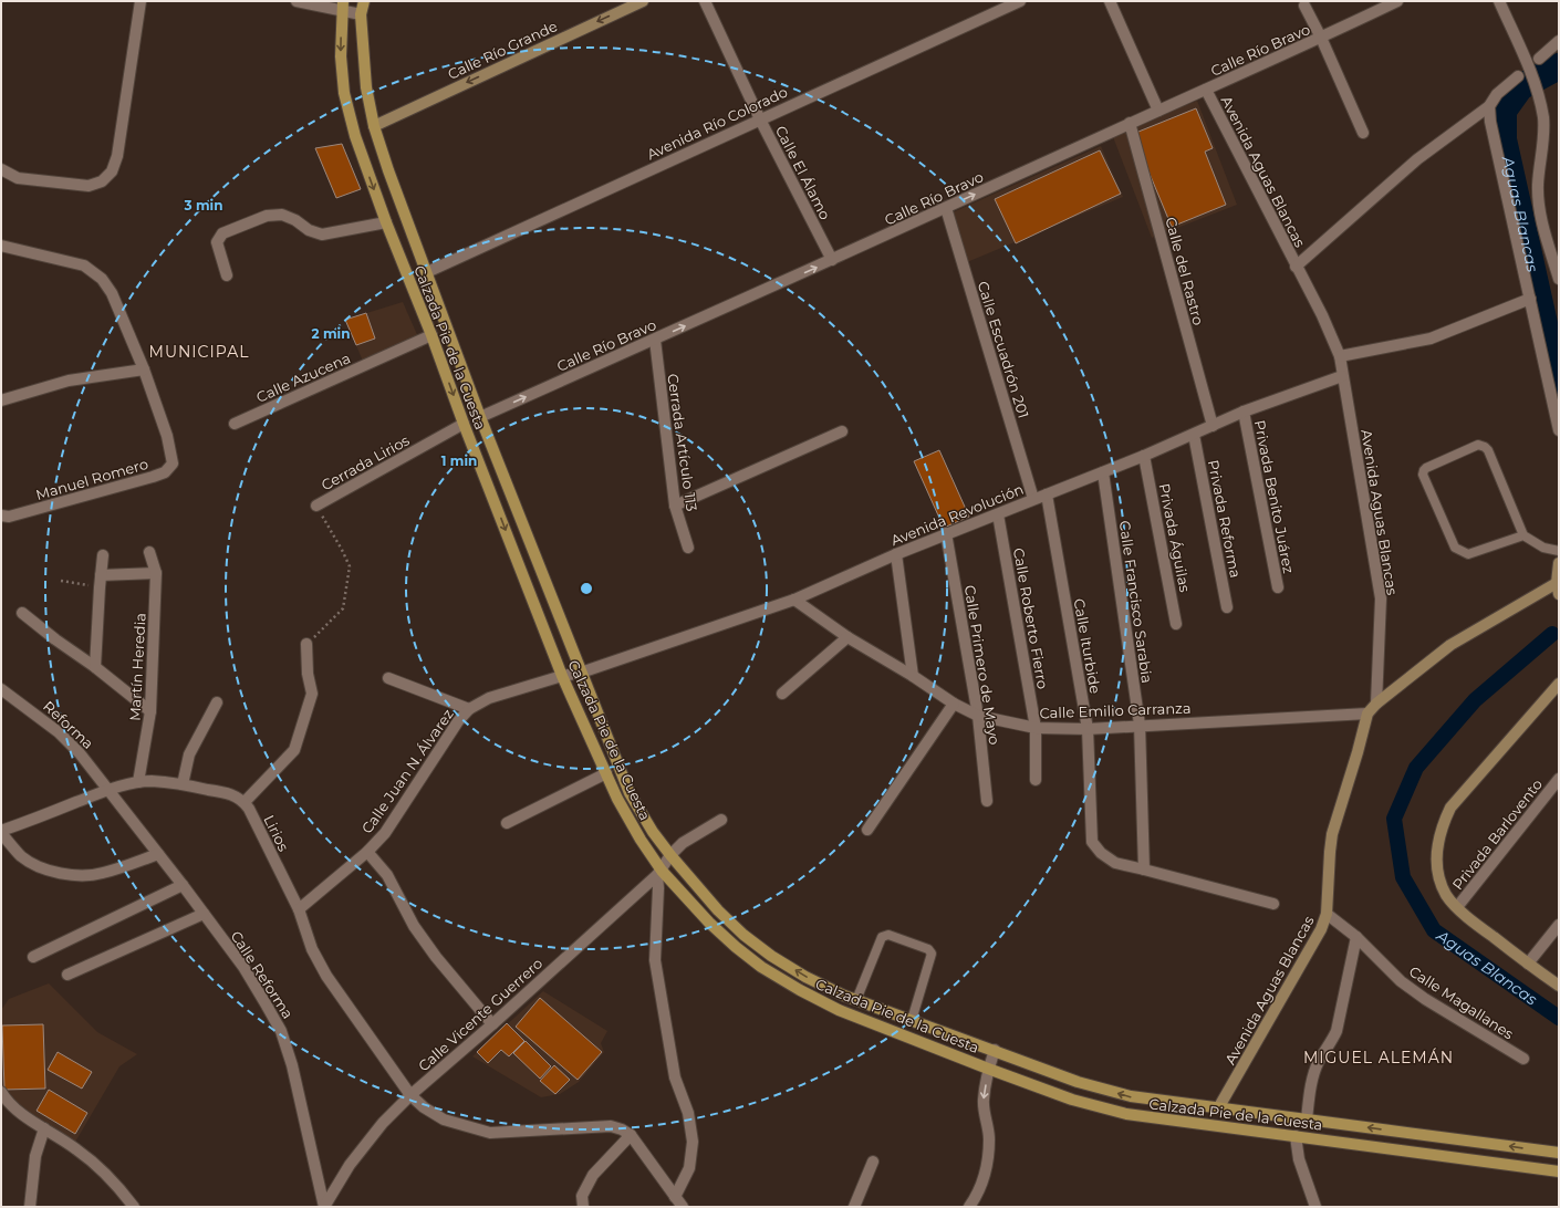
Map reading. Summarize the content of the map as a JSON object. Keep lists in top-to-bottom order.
{
  "streets": {
    "main road": ["Calzada Pie de la Cuesta"],
    "street": [
      "Calle Río Grande",
      "Calle Río Bravo",
      "Avenida Río Colorado",
      "Avenida Aguas Blancas",
      "Calle El Álamo",
      "Calle del Rastro",
      "Calle Escuadrón 201",
      "Calle Azucena",
      "Cerrada Artículo 113",
      "Cerrada Lirios",
      "Manuel Romero",
      "Privada Benito Juárez",
      "Avenida Revolución",
      "Privada Reforma",
      "Privada Águilas",
      "Calle Francisco Sarabia",
      "Calle Roberto Fierro",
      "Calle Iturbide",
      "Calle Primero de Mayo",
      "Martín Heredia",
      "Calle Emilio Carranza",
      "Reforma",
      "Calle Juan N. Álvarez",
      "Lirios",
      "Privada Barlovento",
      "Calle Reforma",
      "Calle Magallanes",
      "Calle Vicente Guerrero"
    ]
  },
  "crossings": [
    ["Calle Río Grande", "Calzada Pie de la Cuesta"],
    ["Calle Río Bravo", "Avenida Aguas Blancas"],
    ["Calle Río Bravo", "Calle El Álamo"],
    ["Calle Río Bravo", "Calle del Rastro"],
    ["Calle Río Bravo", "Calzada Pie de la Cuesta"],
    ["Calle Río Bravo", "Calle Escuadrón 201"],
    ["Calle Río Bravo", "Cerrada Artículo 113"],
    ["Avenida Río Colorado", "Calle El Álamo"],
    ["Avenida Río Colorado", "Calzada Pie de la Cuesta"],
    ["Avenida Aguas Blancas", "Calzada Pie de la Cuesta"],
    ["Avenida Aguas Blancas", "Avenida Revolución"],
    ["Avenida Aguas Blancas", "Calle Emilio Carranza"],
    ["Avenida Aguas Blancas", "Calle Magallanes"],
    ["Calle del Rastro", "Avenida Revolución"],
    ["Calzada Pie de la Cuesta", "Calle Azucena"],
    ["Calzada Pie de la Cuesta", "Cerrada Lirios"],
    ["Calzada Pie de la Cuesta", "Avenida Revolución"],
    ["Calzada Pie de la Cuesta", "Calle Juan N. Álvarez"],
    ["Calzada Pie de la Cuesta", "Calle Vicente Guerrero"],
    ["Calle Escuadrón 201", "Avenida Revolución"],
    ["Privada Benito Juárez", "Avenida Revolución"],
    ["Avenida Revolución", "Privada Reforma"],
    ["Avenida Revolución", "Privada Águilas"],
    ["Avenida Revolución", "Calle Francisco Sarabia"],
    ["Avenida Revolución", "Calle Roberto Fierro"],
    ["Avenida Revolución", "Calle Iturbide"],
    ["Avenida Revolución", "Calle Primero de Mayo"],
    ["Avenida Revolución", "Calle Emilio Carranza"],
    ["Avenida Revolución", "Calle Juan N. Álvarez"],
    ["Calle Francisco Sarabia", "Calle Iturbide"],
    ["Calle Francisco Sarabia", "Calle Emilio Carranza"],
    ["Calle Roberto Fierro", "Calle Emilio Carranza"],
    ["Calle Iturbide", "Calle Emilio Carranza"],
    ["Calle Primero de Mayo", "Calle Emilio Carranza"],
    ["Reforma", "Calle Reforma"],
    ["Calle Juan N. Álvarez", "Lirios"],
    ["Lirios", "Calle Vicente Guerrero"],
    ["Calle Reforma", "Calle Vicente Guerrero"]
  ],
  "one_way": ["Calle Río Grande", "Calle Río Bravo"],
  "districts": ["MUNICIPAL", "MIGUEL ALEMÁN"],
  "water": ["Aguas Blancas"],
  "rings": ["3 min", "2 min", "1 min"]
}
